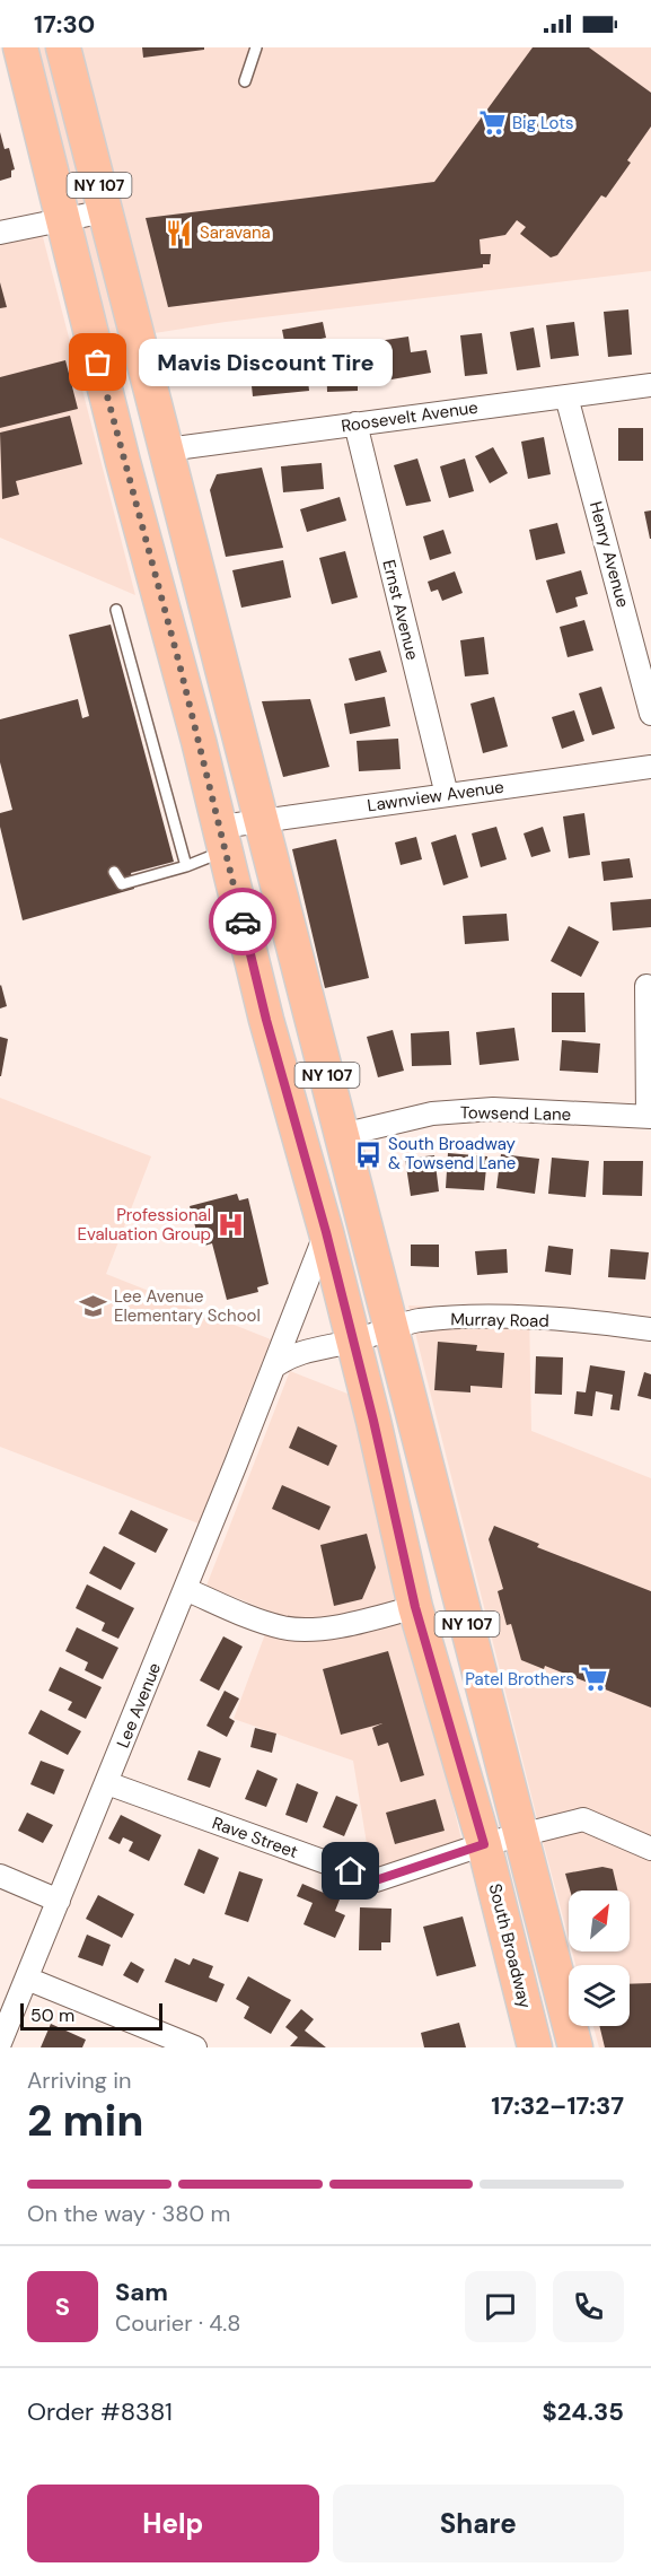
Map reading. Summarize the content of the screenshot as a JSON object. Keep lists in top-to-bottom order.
{
  "streets": {
    "main road": ["NY 107", "South Broadway"],
    "street": [
      "Roosevelt Avenue",
      "Henry Avenue",
      "Ernst Avenue",
      "Lawnview Avenue",
      "Towsend Lane",
      "Murray Road",
      "Lee Avenue",
      "Rave Street"
    ]
  },
  "crossings": [
    ["NY 107", "Roosevelt Avenue"],
    ["NY 107", "Lawnview Avenue"],
    ["NY 107", "Towsend Lane"],
    ["NY 107", "Murray Road"],
    ["NY 107", "Lee Avenue"],
    ["NY 107", "Rave Street"],
    ["NY 107", "South Broadway"],
    ["Roosevelt Avenue", "Henry Avenue"],
    ["Roosevelt Avenue", "Ernst Avenue"],
    ["Ernst Avenue", "Lawnview Avenue"],
    ["Lee Avenue", "Rave Street"],
    ["Rave Street", "South Broadway"]
  ],
  "places": {
    "supermarket": ["Big Lots", "Patel Brothers"],
    "restaurant": ["Saravana"],
    "other": ["Mavis Discount Tire"],
    "bus stop": ["South Broadway & Towsend Lane"],
    "hospital": ["Professional Evaluation Group"],
    "school or university": ["Lee Avenue Elementary School"]
  },
  "scale_bar": "50 m",
  "north": "top right",
  "page": {
    "status": "17:30",
    "bubble": "Mavis Discount Tire",
    "scale": "50 m",
    "heading": ["2 min", "Arriving in", "17:32–17:37"],
    "panel": [
      "Sam",
      "Courier · 4.8",
      "Order #8381",
      "$24.35"
    ],
    "bar": "On the way · 380 m",
    "round": "S",
    "buttons": ["Help", "Share"]
  }
}
